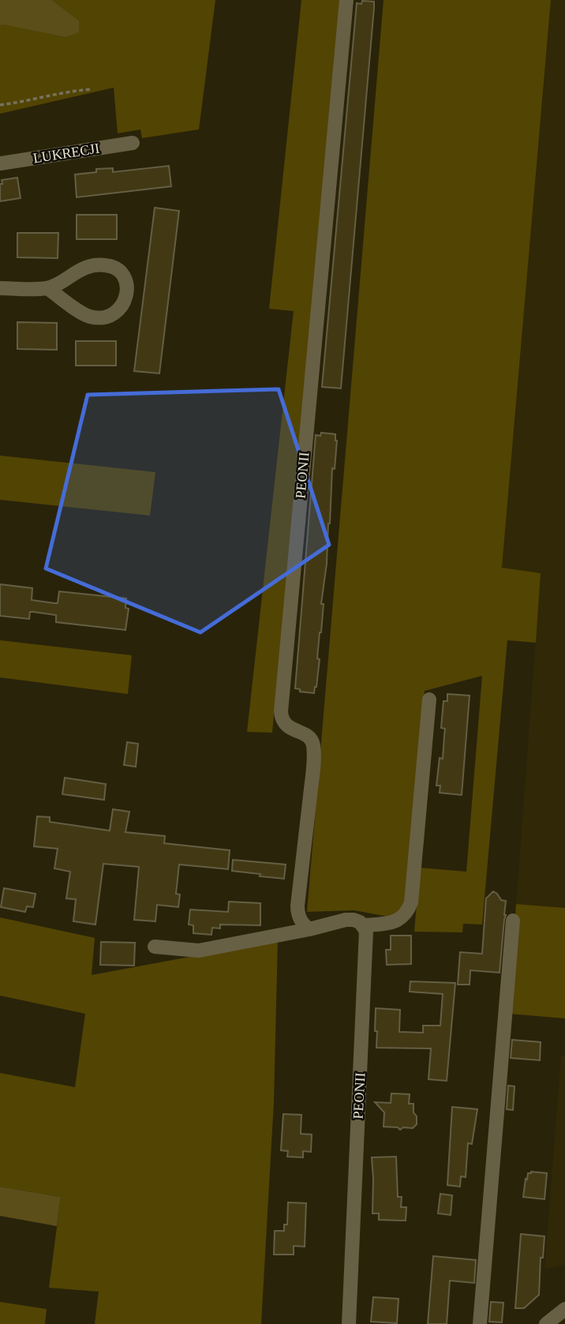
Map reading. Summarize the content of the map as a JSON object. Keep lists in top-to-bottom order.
{
  "streets": {
    "street": ["LUKRECJI", "PEONII"]
  }
}
